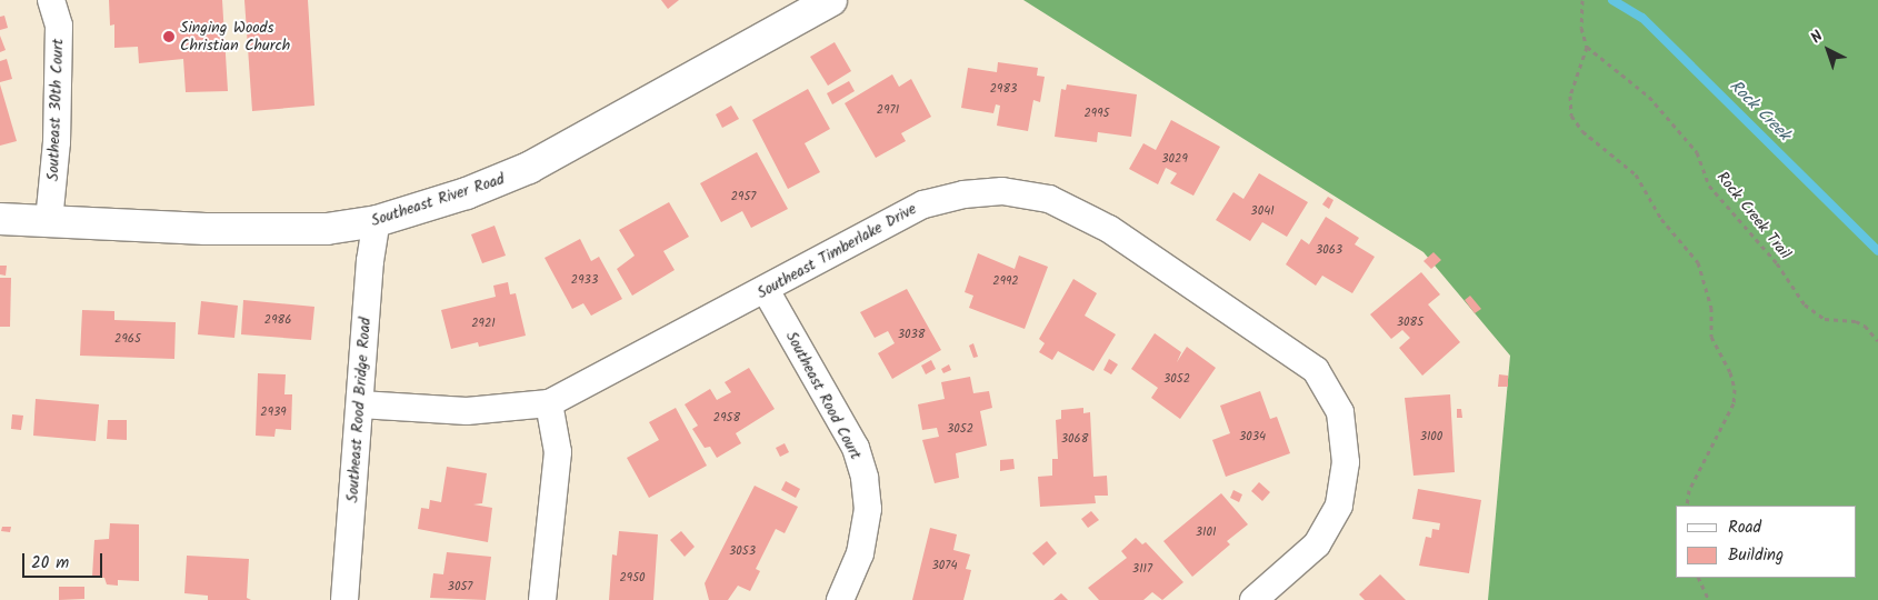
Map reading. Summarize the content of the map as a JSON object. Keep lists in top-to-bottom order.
{
  "streets": {
    "main road": ["Southeast River Road"],
    "street": [
      "Southeast 30th Court",
      "Southeast Timberlake Drive",
      "Southeast Rood Court",
      "Southeast Rood Bridge Road"
    ],
    "path": ["Rock Creek Trail"]
  },
  "crossings": [
    ["Southeast 30th Court", "Southeast River Road"],
    ["Southeast River Road", "Southeast Rood Bridge Road"],
    ["Southeast Timberlake Drive", "Southeast Rood Court"],
    ["Southeast Timberlake Drive", "Southeast Rood Bridge Road"]
  ],
  "water": ["Rock Creek"],
  "places": ["Singing Woods Christian Church"],
  "house_numbers": [
    "2983",
    "2971",
    "2995",
    "3029",
    "2957",
    "3041",
    "3063",
    "2933",
    "2992",
    "2986",
    "3085",
    "2921",
    "3038",
    "2965",
    "3052",
    "2939",
    "2958",
    "3052",
    "3034",
    "3100",
    "3068",
    "3101",
    "3053",
    "3074",
    "3117",
    "2950",
    "3057"
  ],
  "legend": ["Road", "Building"],
  "scale_bar": "20 m",
  "north": "top left"
}
